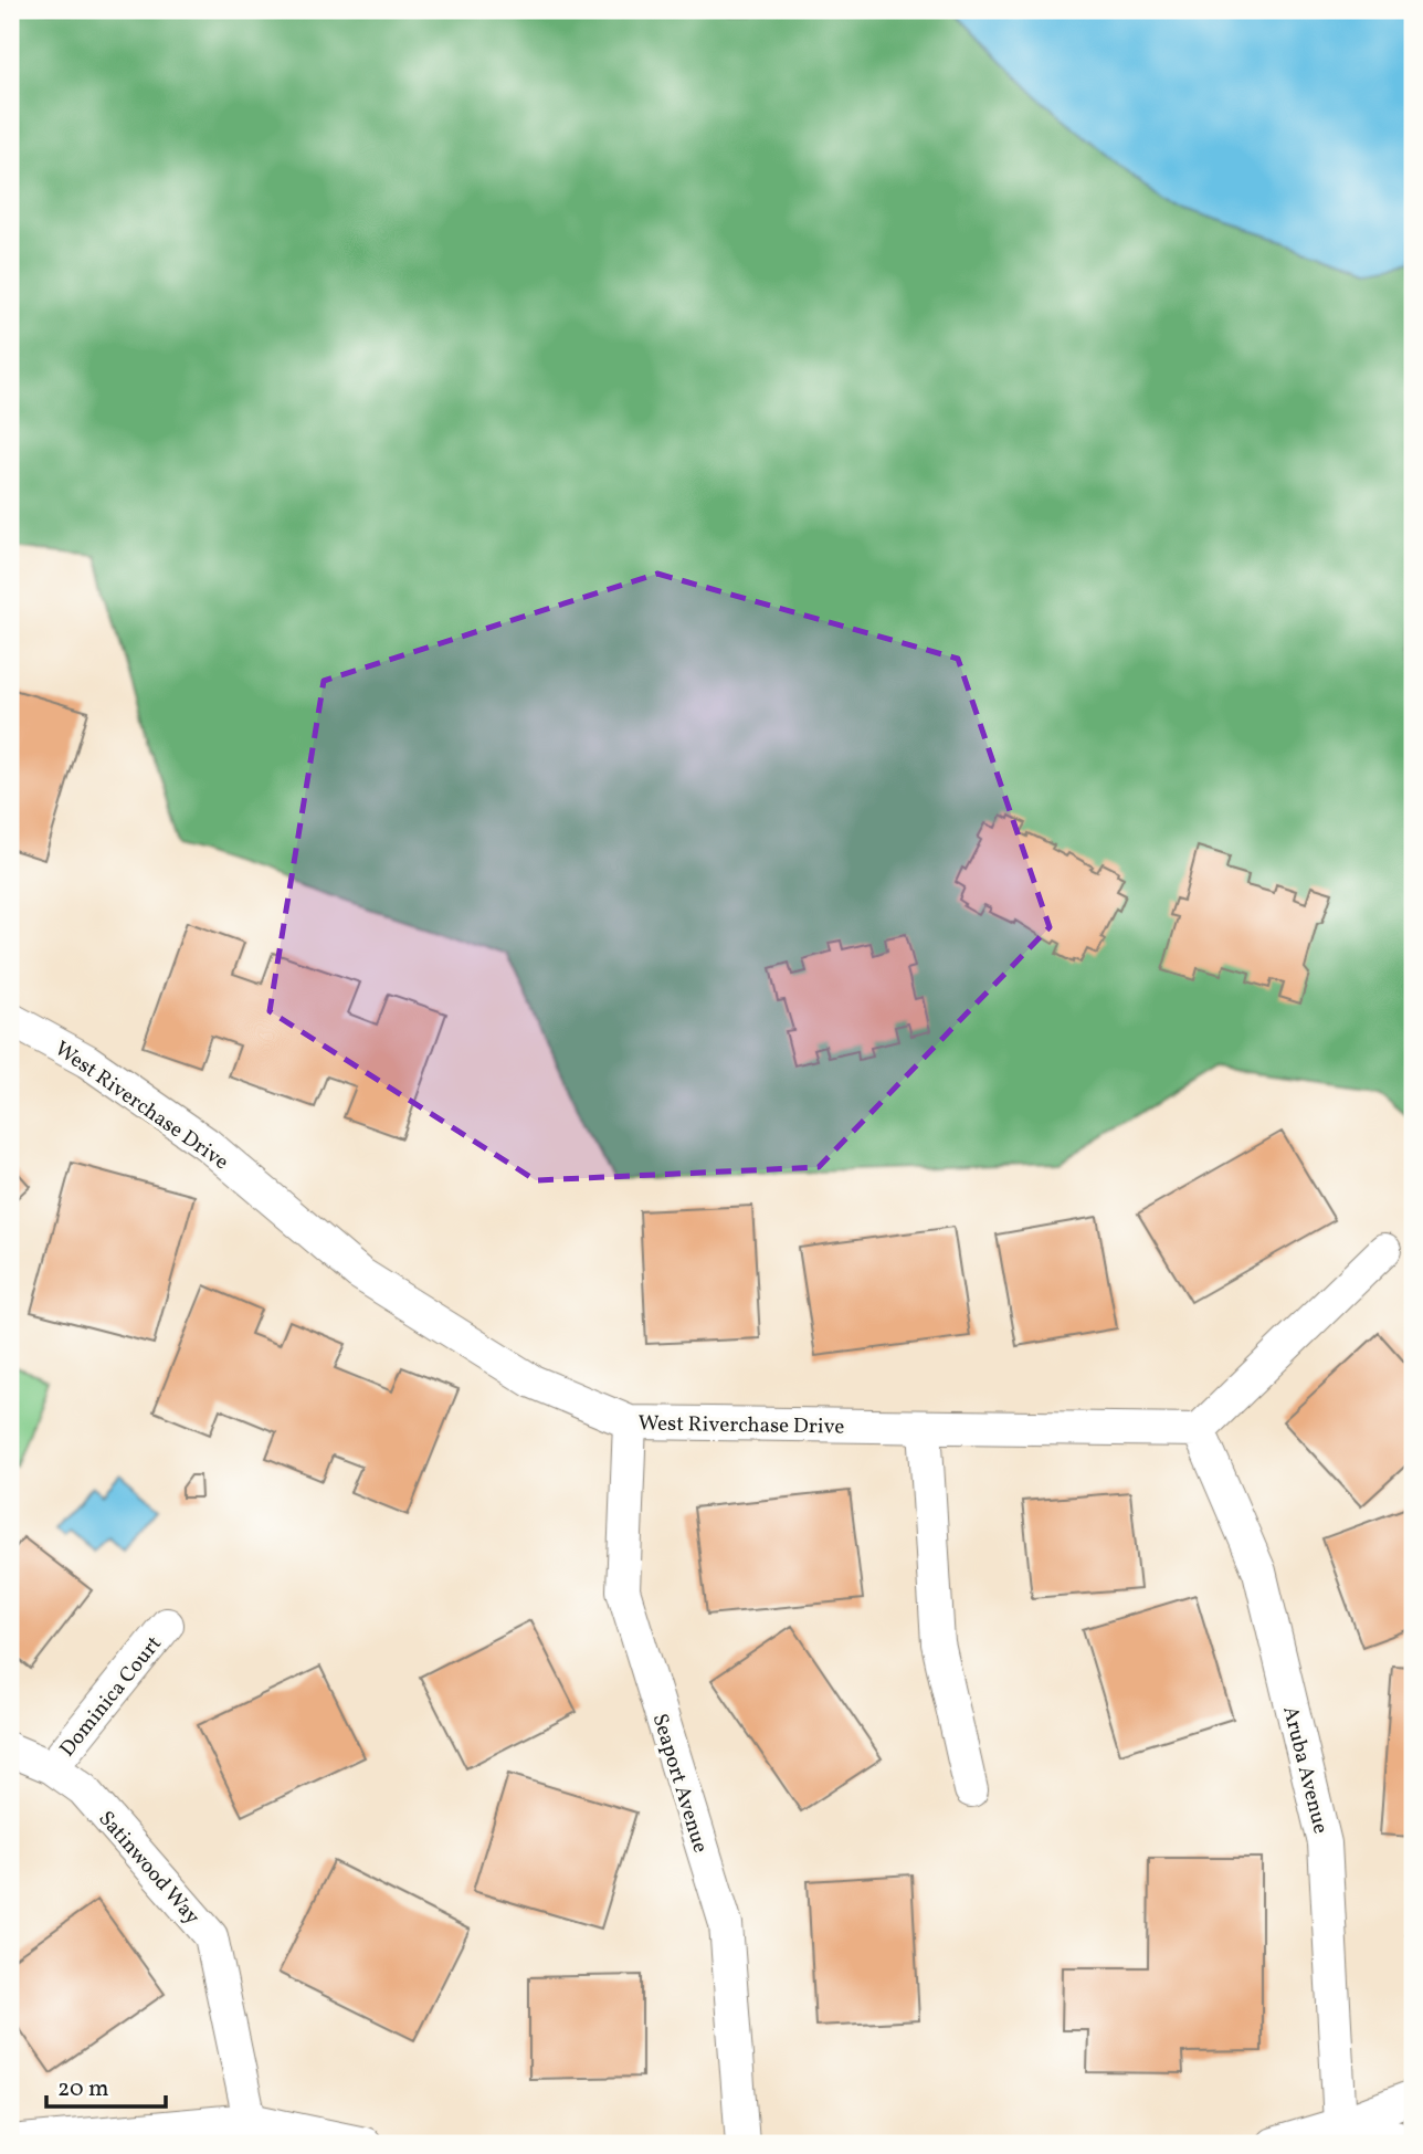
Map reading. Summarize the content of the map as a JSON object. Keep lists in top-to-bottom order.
{
  "streets": {
    "street": [
      "West Riverchase Drive",
      "Dominica Court",
      "Aruba Avenue",
      "Seaport Avenue",
      "Satinwood Way"
    ]
  },
  "crossings": [
    ["West Riverchase Drive", "Aruba Avenue"],
    ["West Riverchase Drive", "Seaport Avenue"],
    ["Dominica Court", "Satinwood Way"]
  ],
  "scale_bar": "20 m"
}
